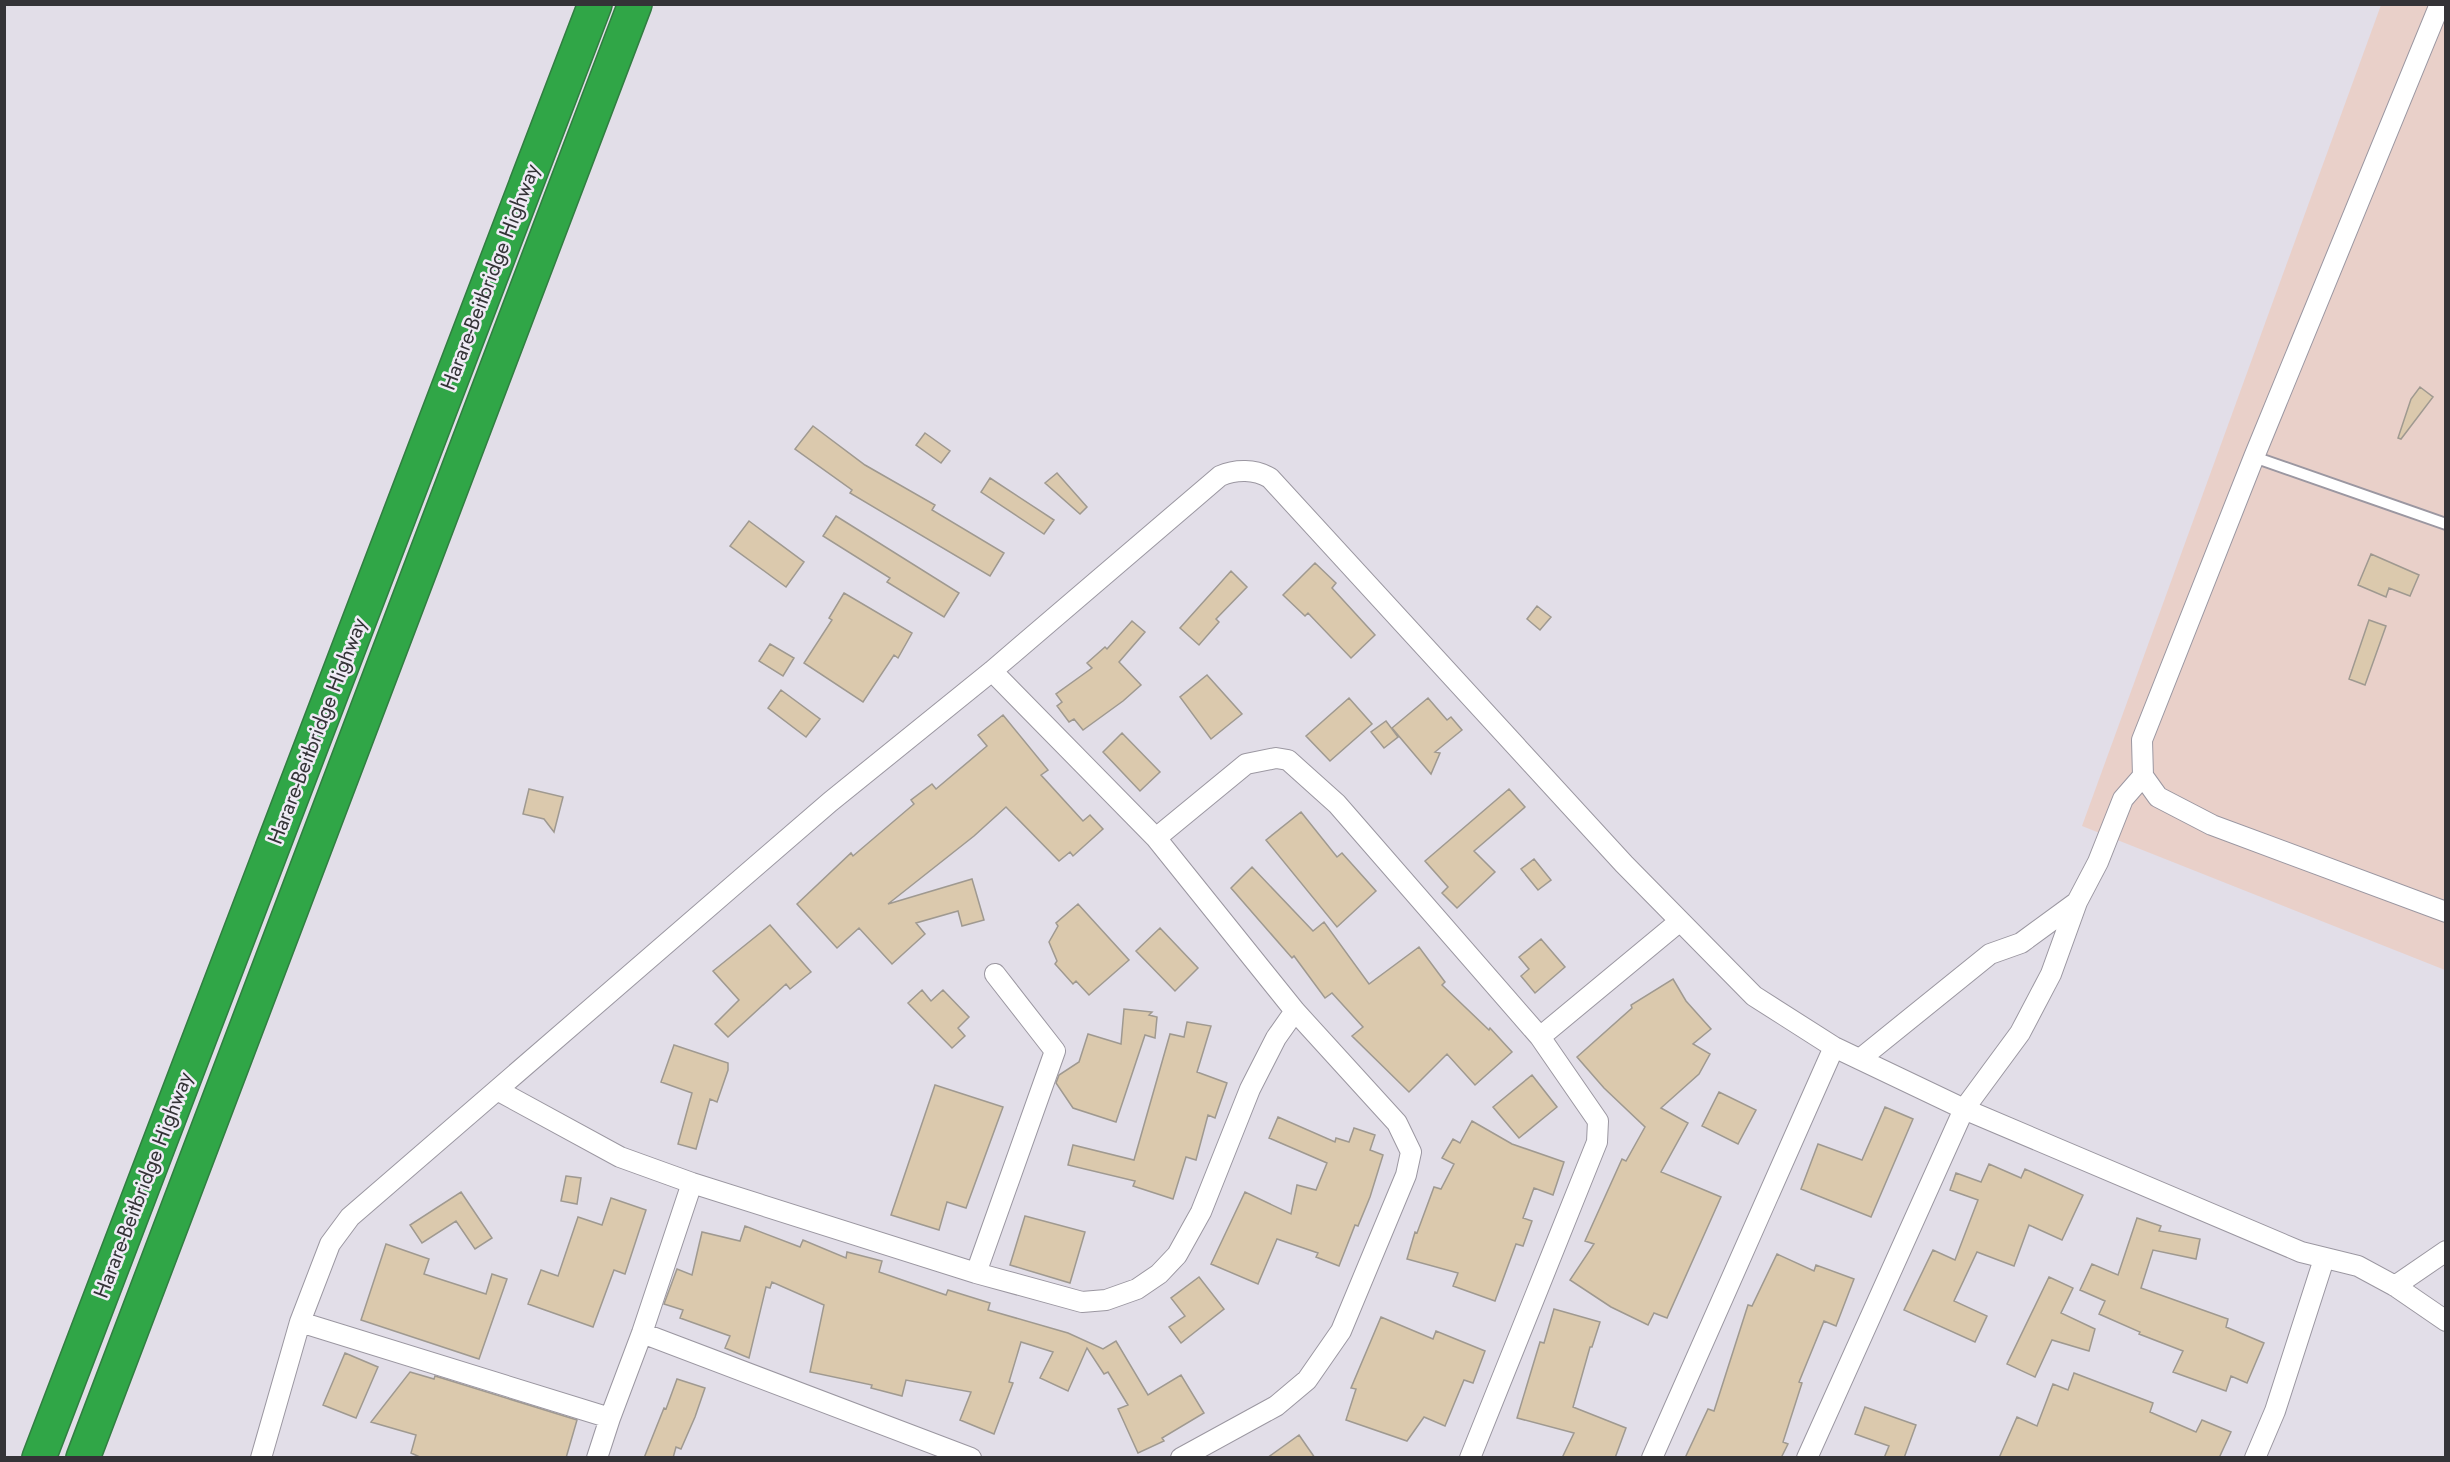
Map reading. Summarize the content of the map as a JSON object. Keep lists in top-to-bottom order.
{
  "streets": {
    "highway": ["Harare-Beitbridge Highway"]
  }
}
